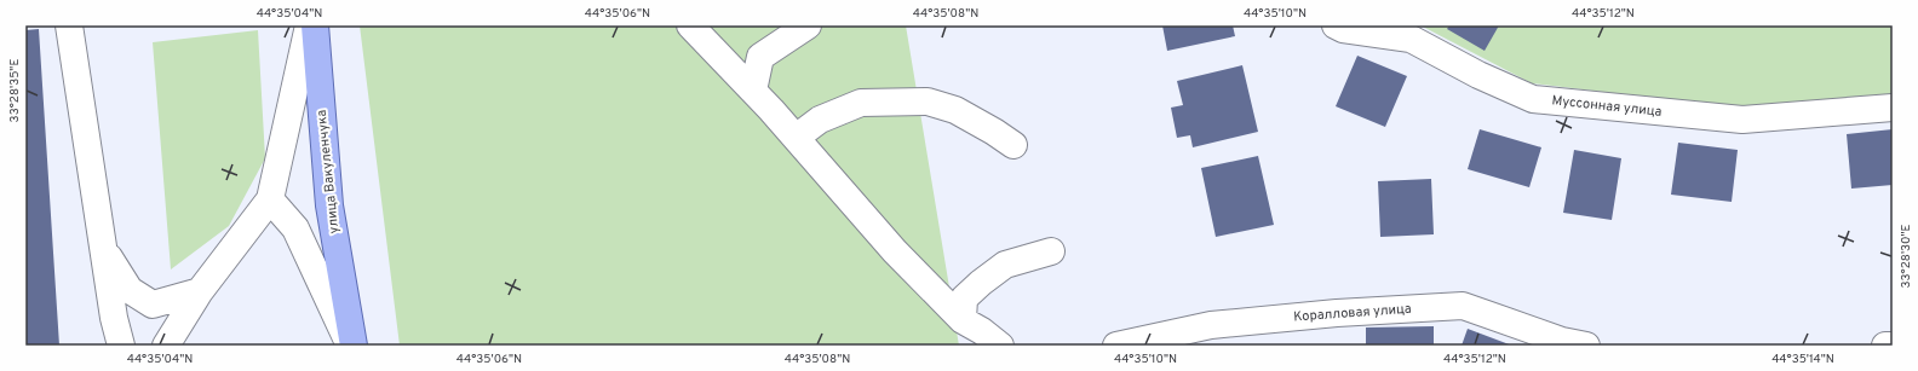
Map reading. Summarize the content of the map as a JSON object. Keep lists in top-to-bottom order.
{
  "streets": {
    "main road": ["улица Вакуленчука"],
    "street": ["Муссонная улица", "Коралловая улица"]
  },
  "coordinates": [
    "44°35'04\"N",
    "44°35'06\"N",
    "44°35'08\"N",
    "44°35'10\"N",
    "44°35'12\"N",
    "33°28'35\"E",
    "33°28'30\"E",
    "44°35'14\"N"
  ]
}
